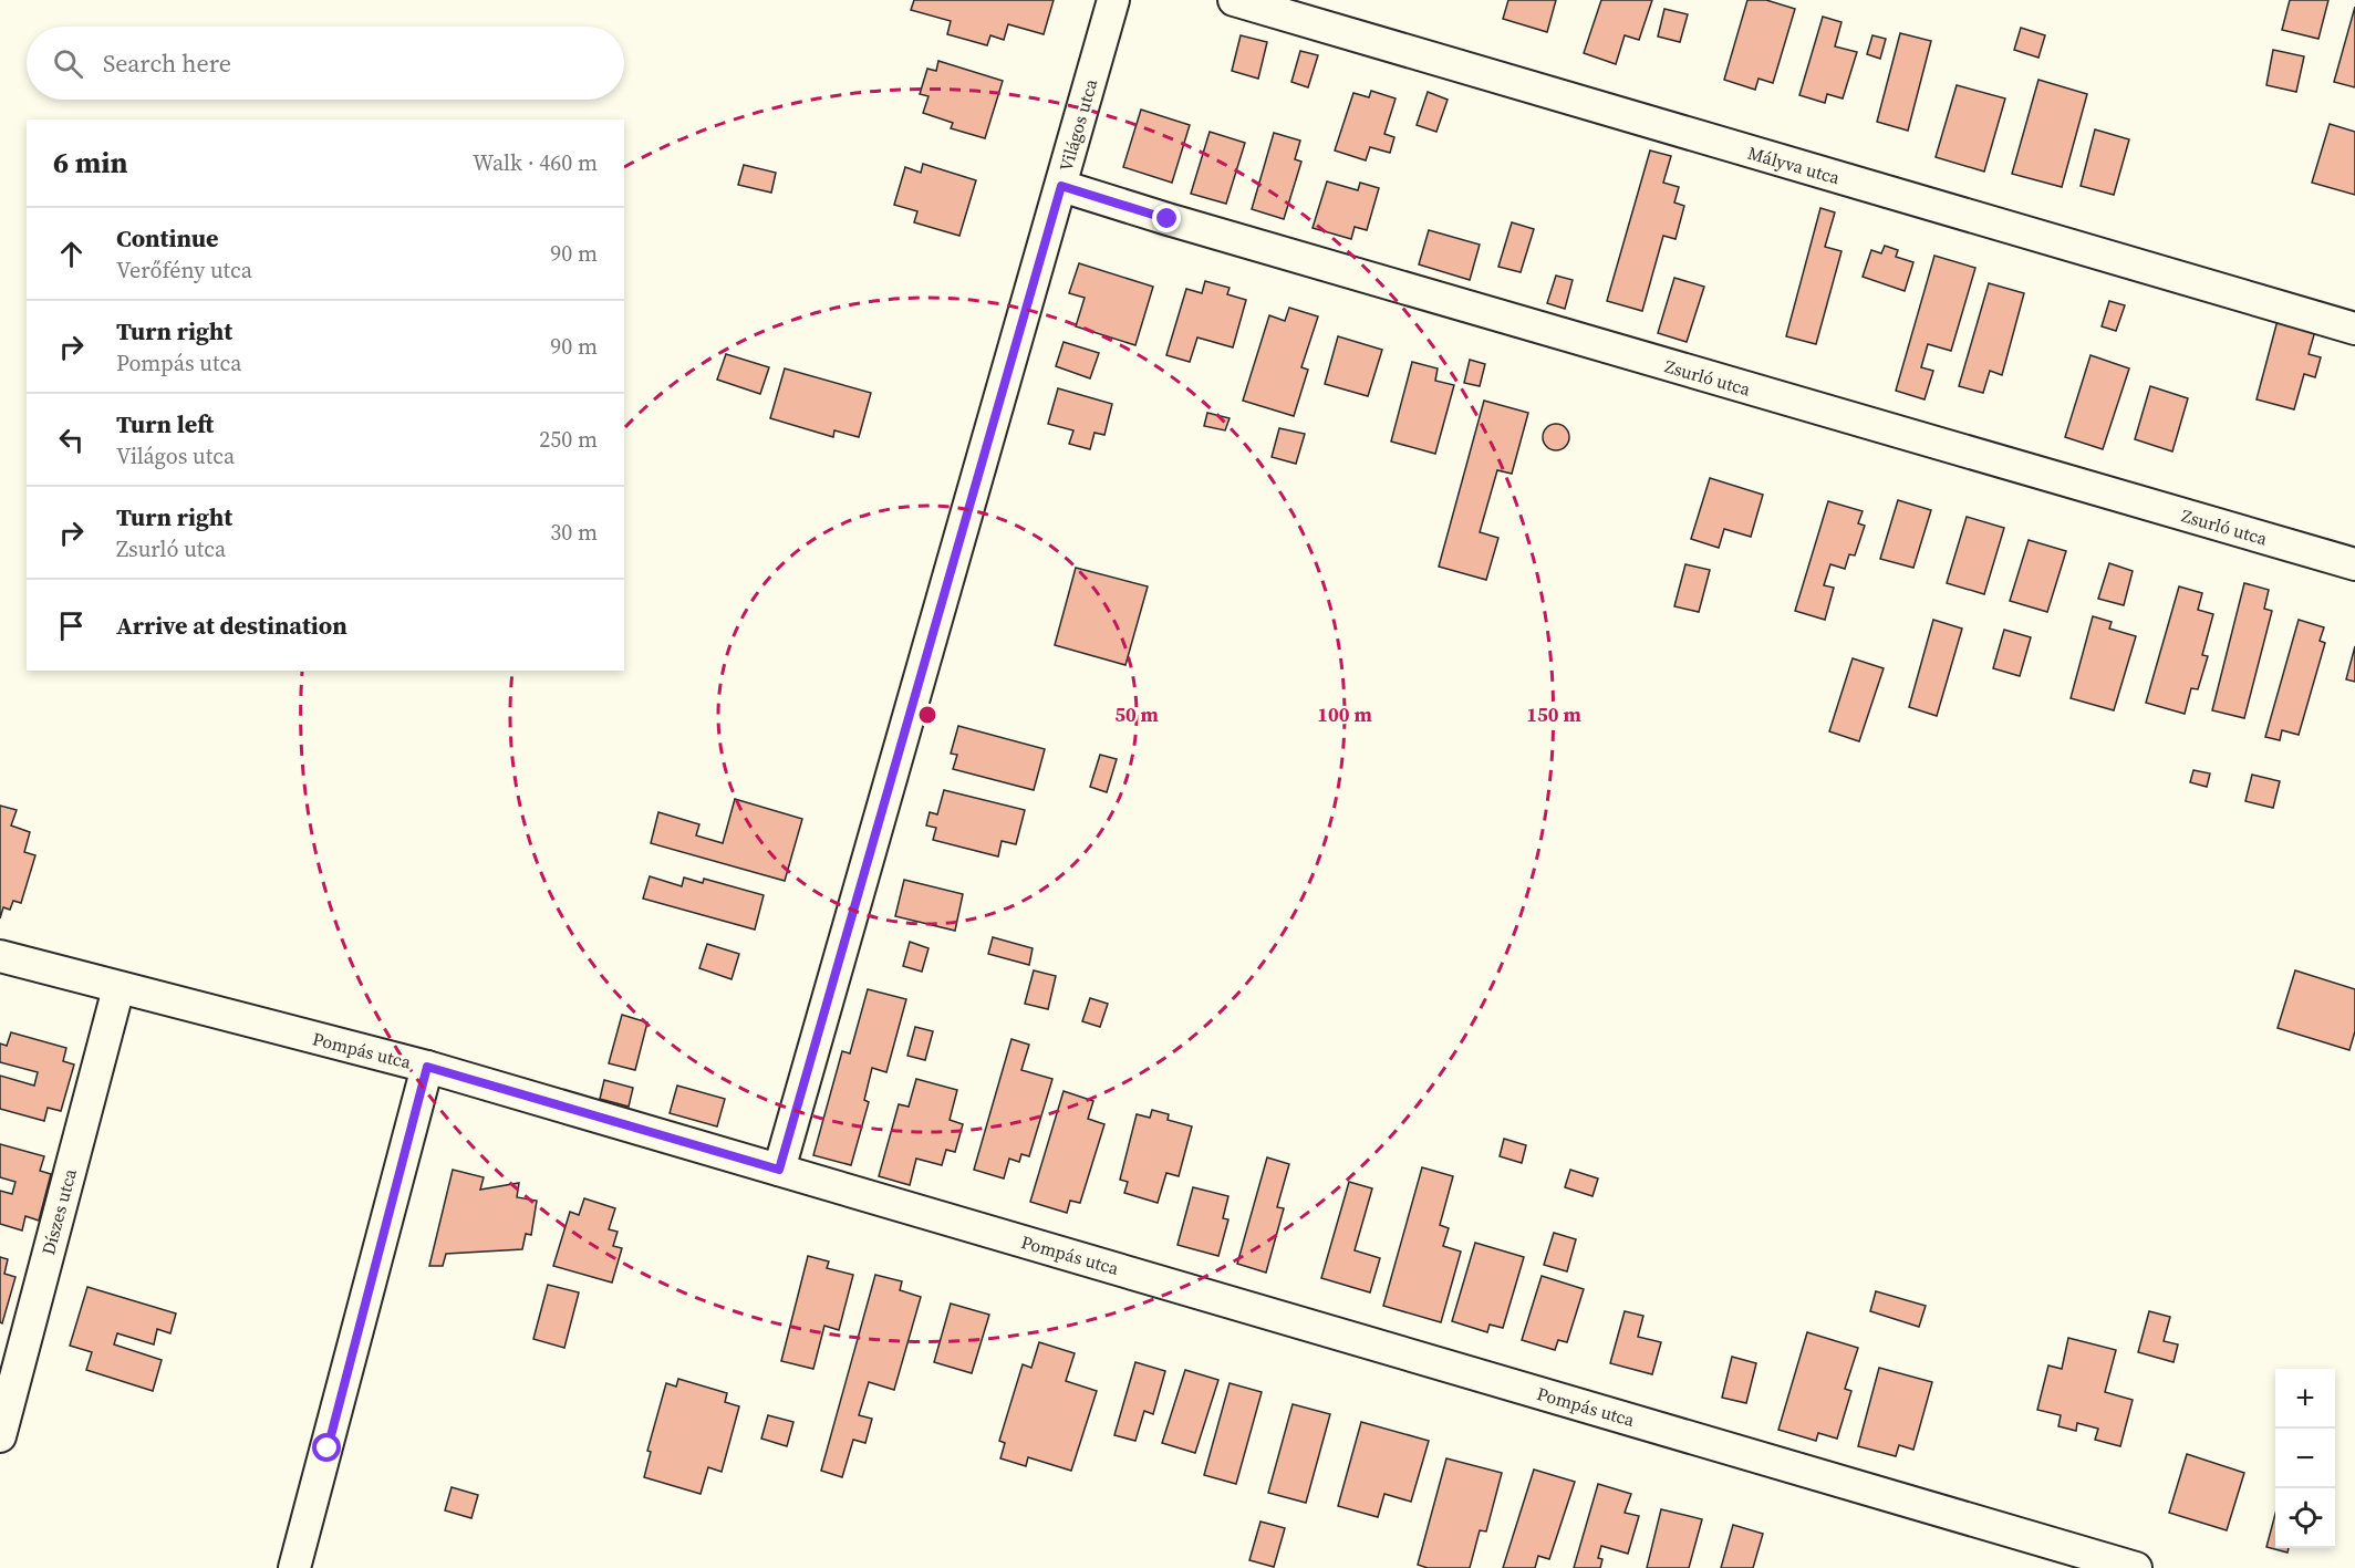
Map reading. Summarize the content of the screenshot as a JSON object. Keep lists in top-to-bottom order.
{
  "streets": {
    "street": [
      "Világos utca",
      "Mályva utca",
      "Zsurló utca",
      "Pompás utca",
      "Díszes utca"
    ]
  },
  "crossings": [
    ["Világos utca", "Zsurló utca"],
    ["Világos utca", "Pompás utca"],
    ["Pompás utca", "Díszes utca"]
  ],
  "page": {
    "search": "Search here",
    "heading": ["6 min", "Walk · 460 m"],
    "list": [
      ["Continue", "Verőfény utca", "90 m"],
      ["Turn right", "Pompás utca", "90 m"],
      ["Turn left", "Világos utca", "250 m"],
      ["Turn right", "Zsurló utca", "30 m"],
      "Arrive at destination"
    ],
    "map_buttons": ["+", "−"]
  },
  "rings": ["50 m", "100 m", "150 m"]
}
